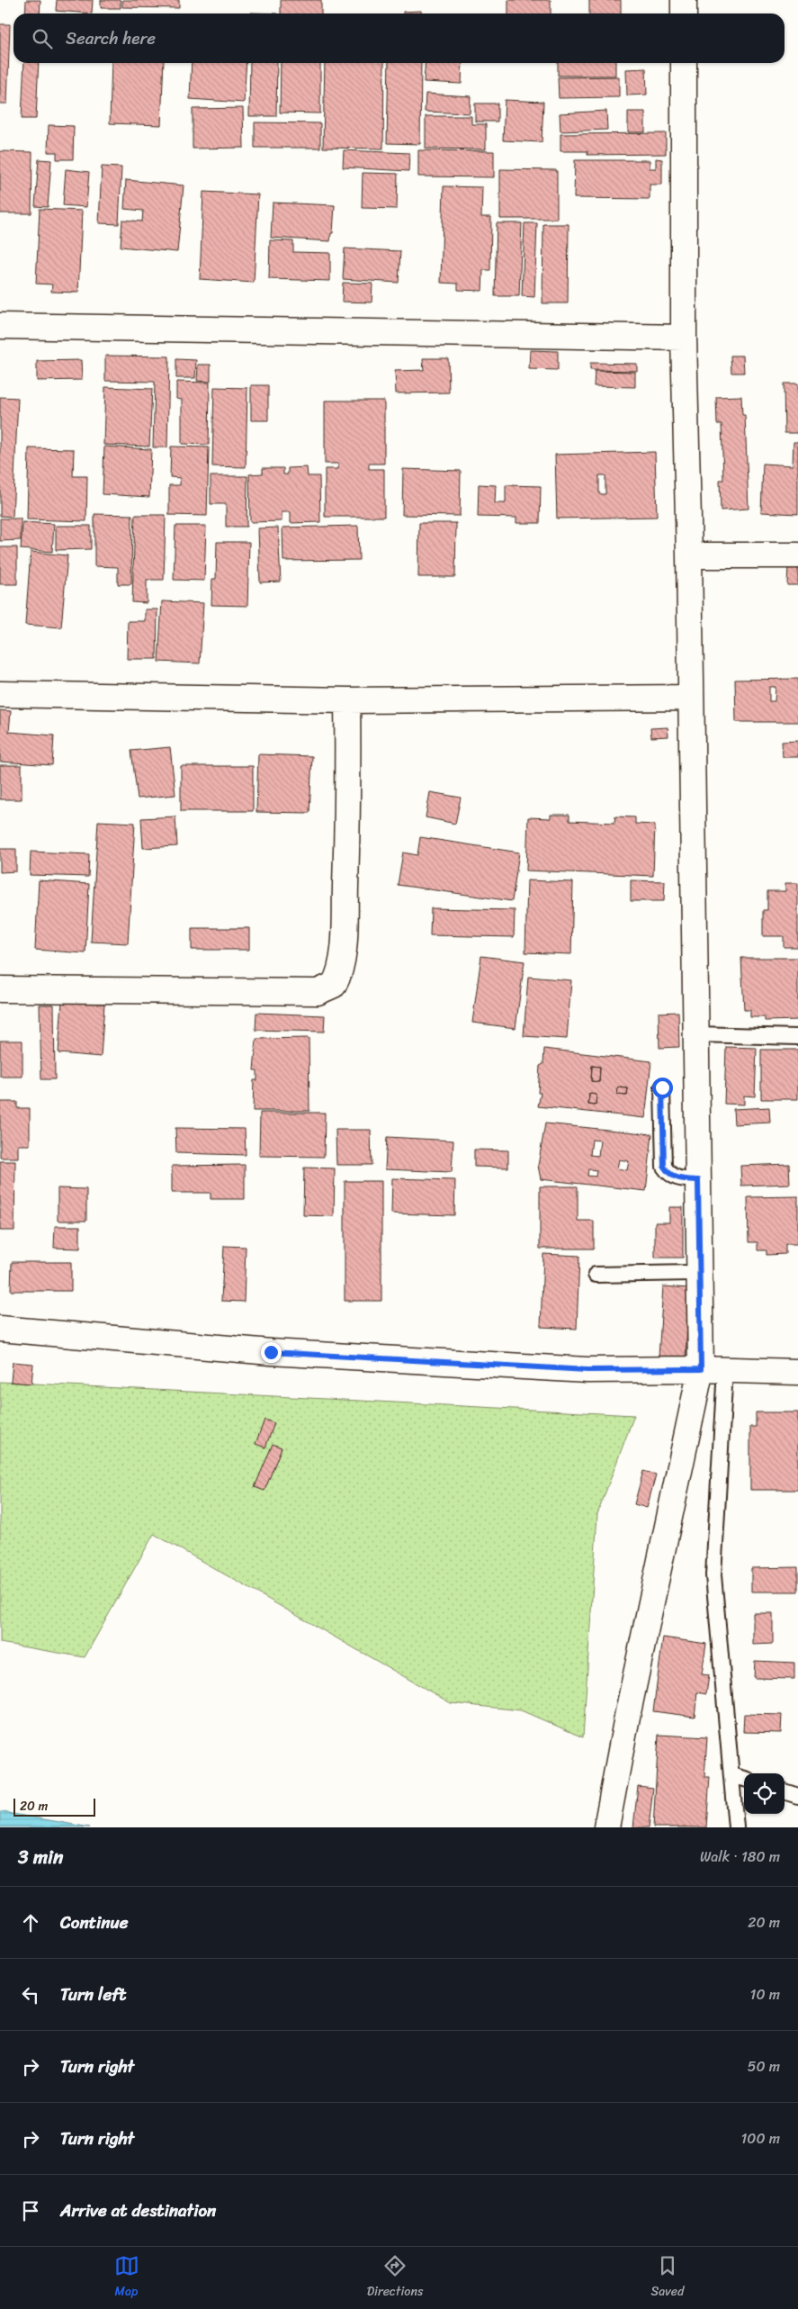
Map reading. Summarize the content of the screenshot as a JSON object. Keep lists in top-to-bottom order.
{
  "scale_bar": "20 m",
  "page": {
    "search": "Search here",
    "scale": "20 m",
    "heading": ["3 min", "Walk · 180 m"],
    "list": [
      ["Continue", "20 m"],
      ["Turn left", "10 m"],
      ["Turn right", "50 m"],
      ["Turn right", "100 m"],
      "Arrive at destination"
    ],
    "nav": ["Map", "Directions", "Saved"]
  }
}
